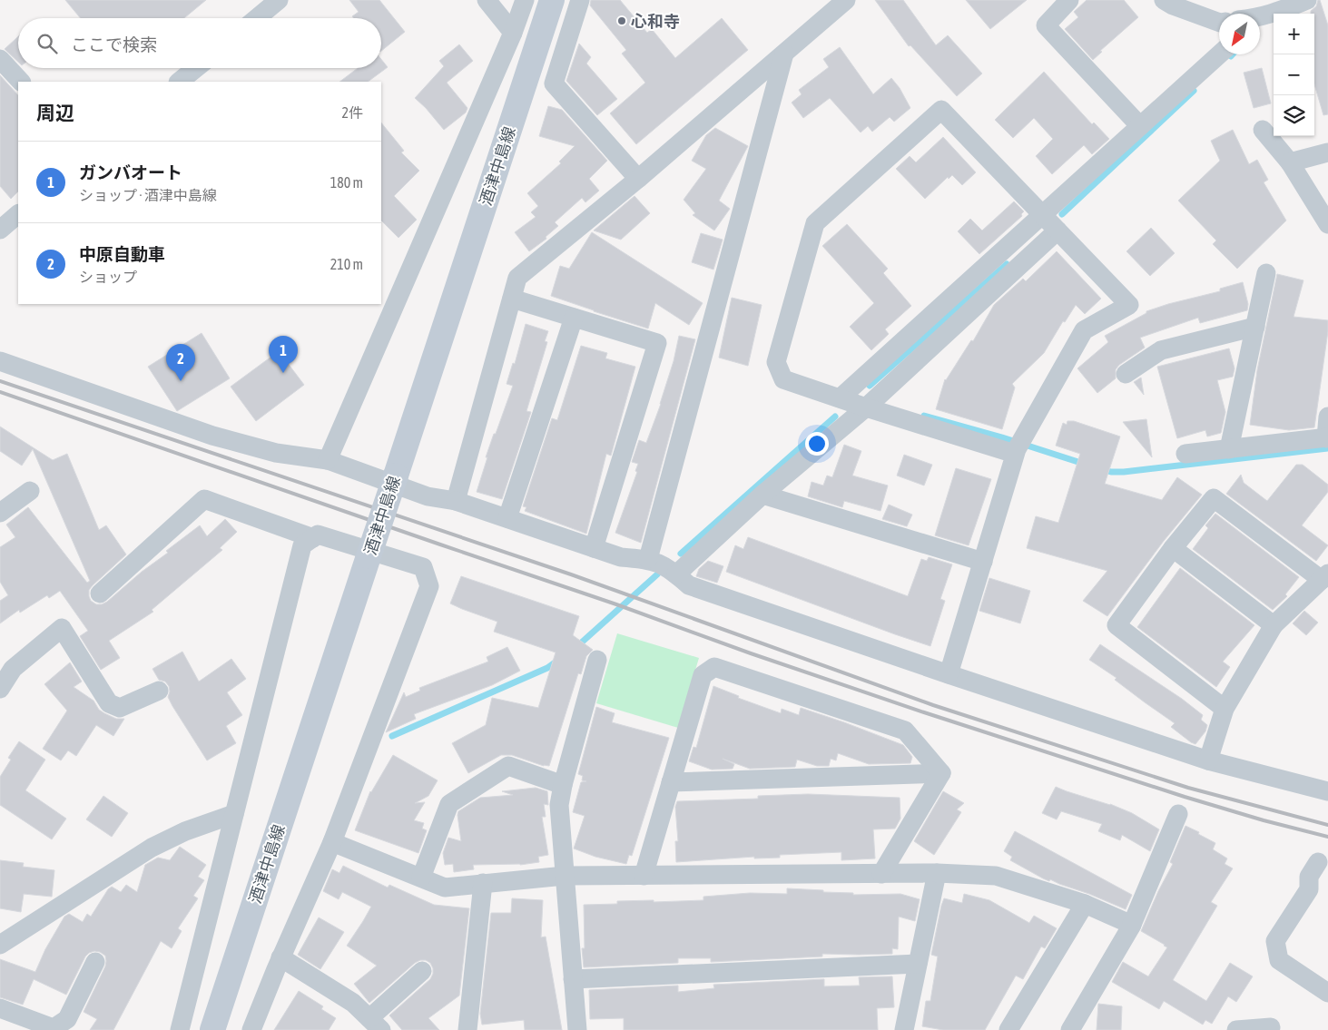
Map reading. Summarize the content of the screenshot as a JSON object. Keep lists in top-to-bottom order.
{
  "streets": {
    "main road": ["酒津中島線"]
  },
  "places": ["心和寺"],
  "north": "bottom left",
  "page": {
    "map_buttons": ["+", "−"],
    "search": "ここで検索",
    "heading": ["周辺", "2件"],
    "list": [
      {
        "mark": "1",
        "name": "ガンバオート",
        "note": "ショップ · 酒津中島線",
        "value": "180 m"
      },
      {
        "mark": "2",
        "name": "中原自動車",
        "note": "ショップ",
        "value": "210 m"
      }
    ],
    "pins": ["1", "2"]
  }
}
